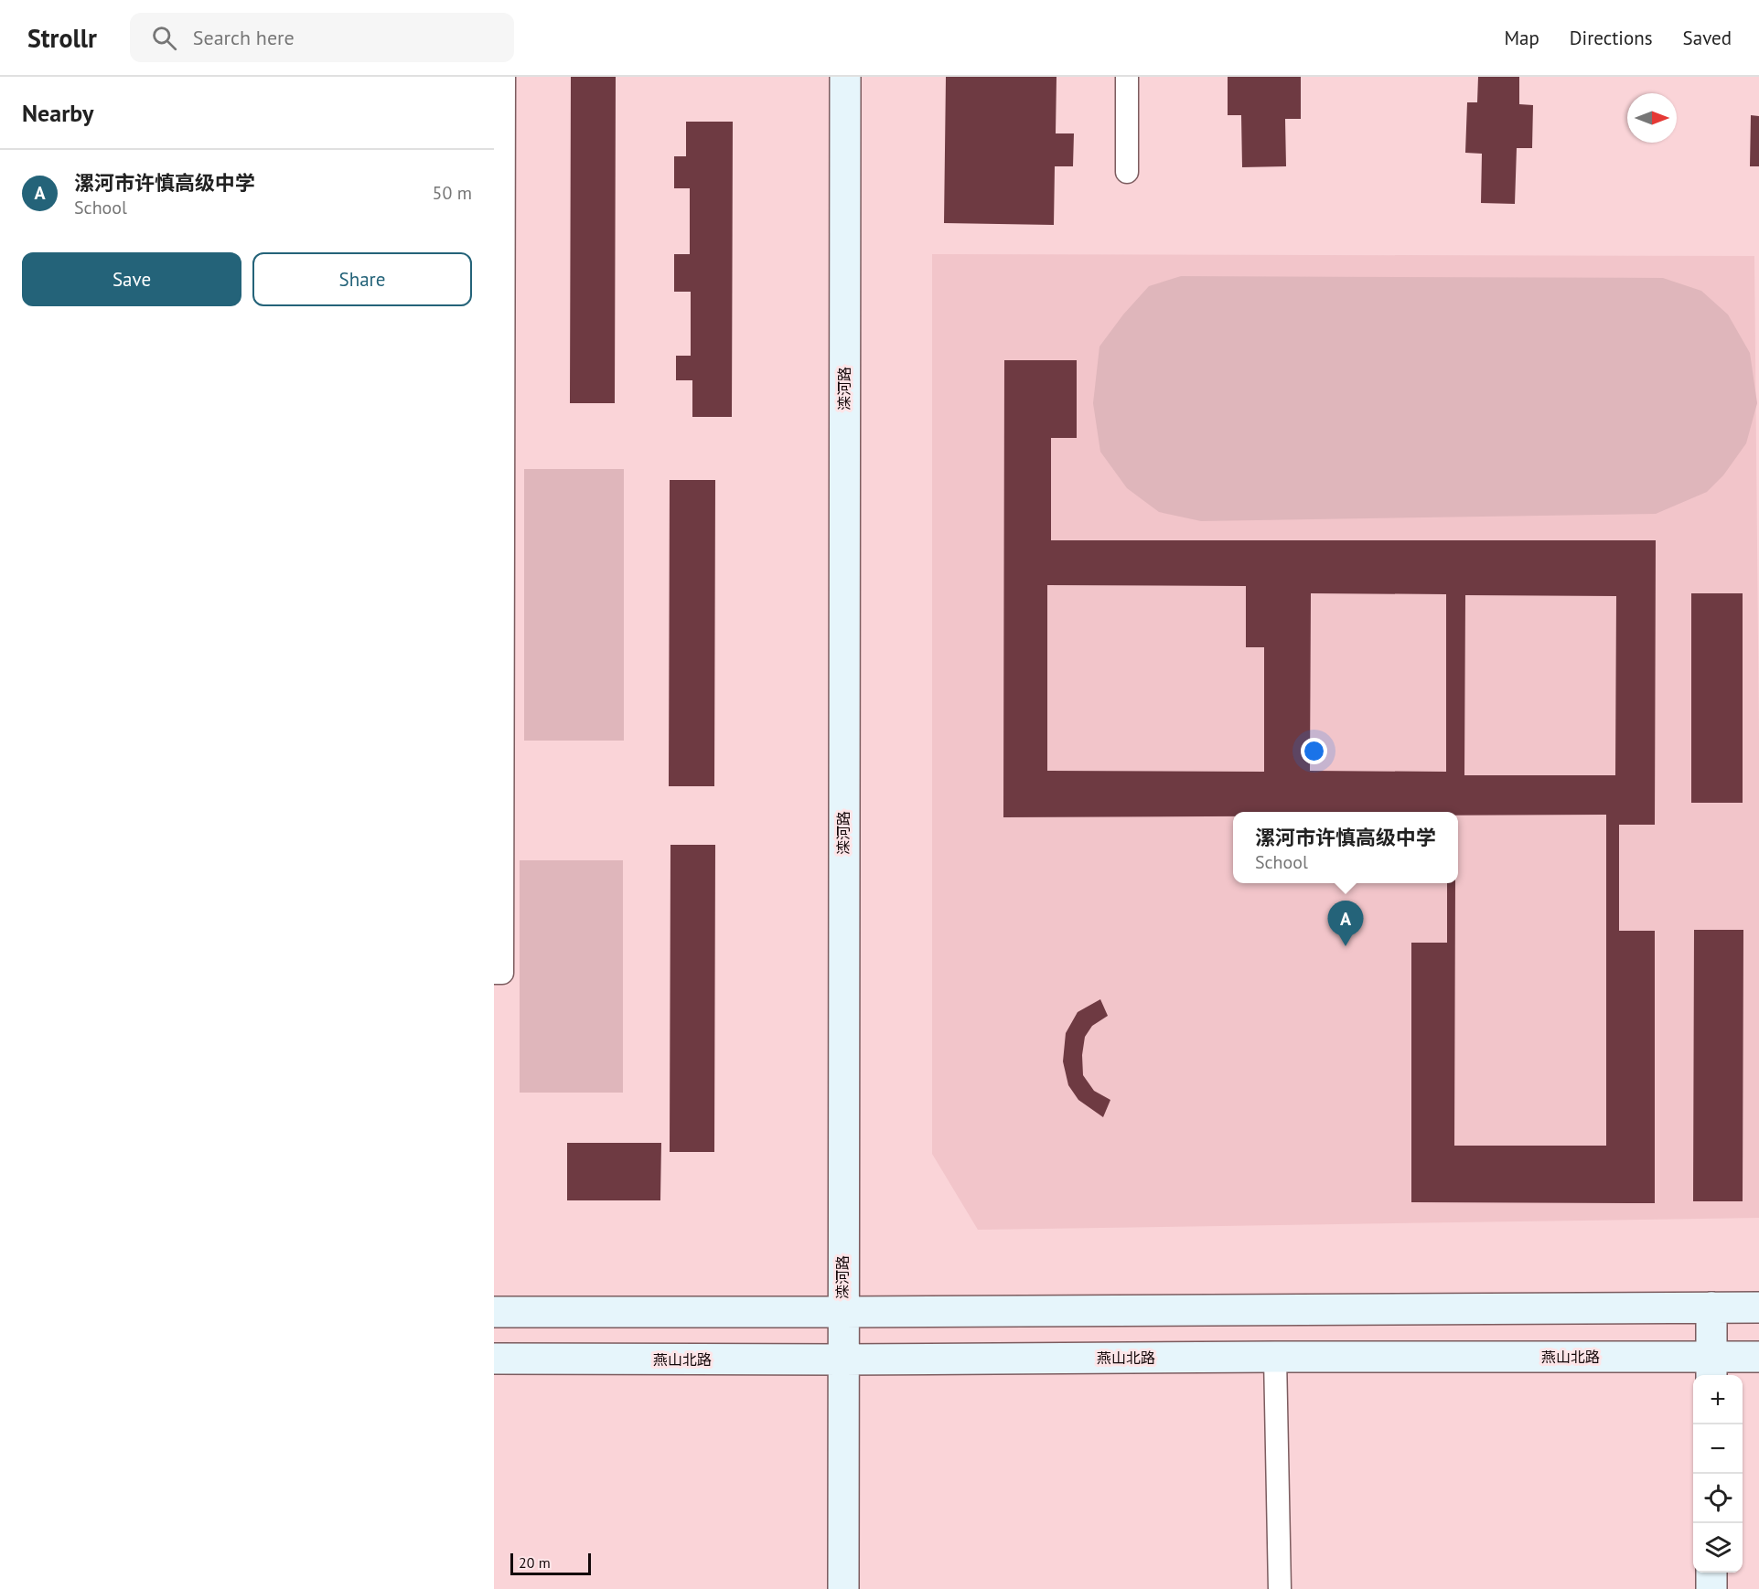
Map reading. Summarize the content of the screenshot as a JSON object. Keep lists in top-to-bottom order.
{
  "streets": {
    "street": ["滦河路", "燕山北路"]
  },
  "crossings": [
    ["滦河路", "燕山北路"]
  ],
  "scale_bar": "20 m",
  "north": "right",
  "page": {
    "header": "Strollr",
    "search": "Search here",
    "nav": ["Map", "Directions", "Saved"],
    "heading": "Nearby",
    "list": [
      {
        "mark": "A",
        "name": "漯河市许慎高级中学",
        "note": "School",
        "value": "50 m"
      }
    ],
    "buttons": ["Save", "Share"],
    "popup": ["漯河市许慎高级中学", "School"],
    "pins": "A",
    "map_buttons": ["+", "−"],
    "scale": "20 m"
  }
}
